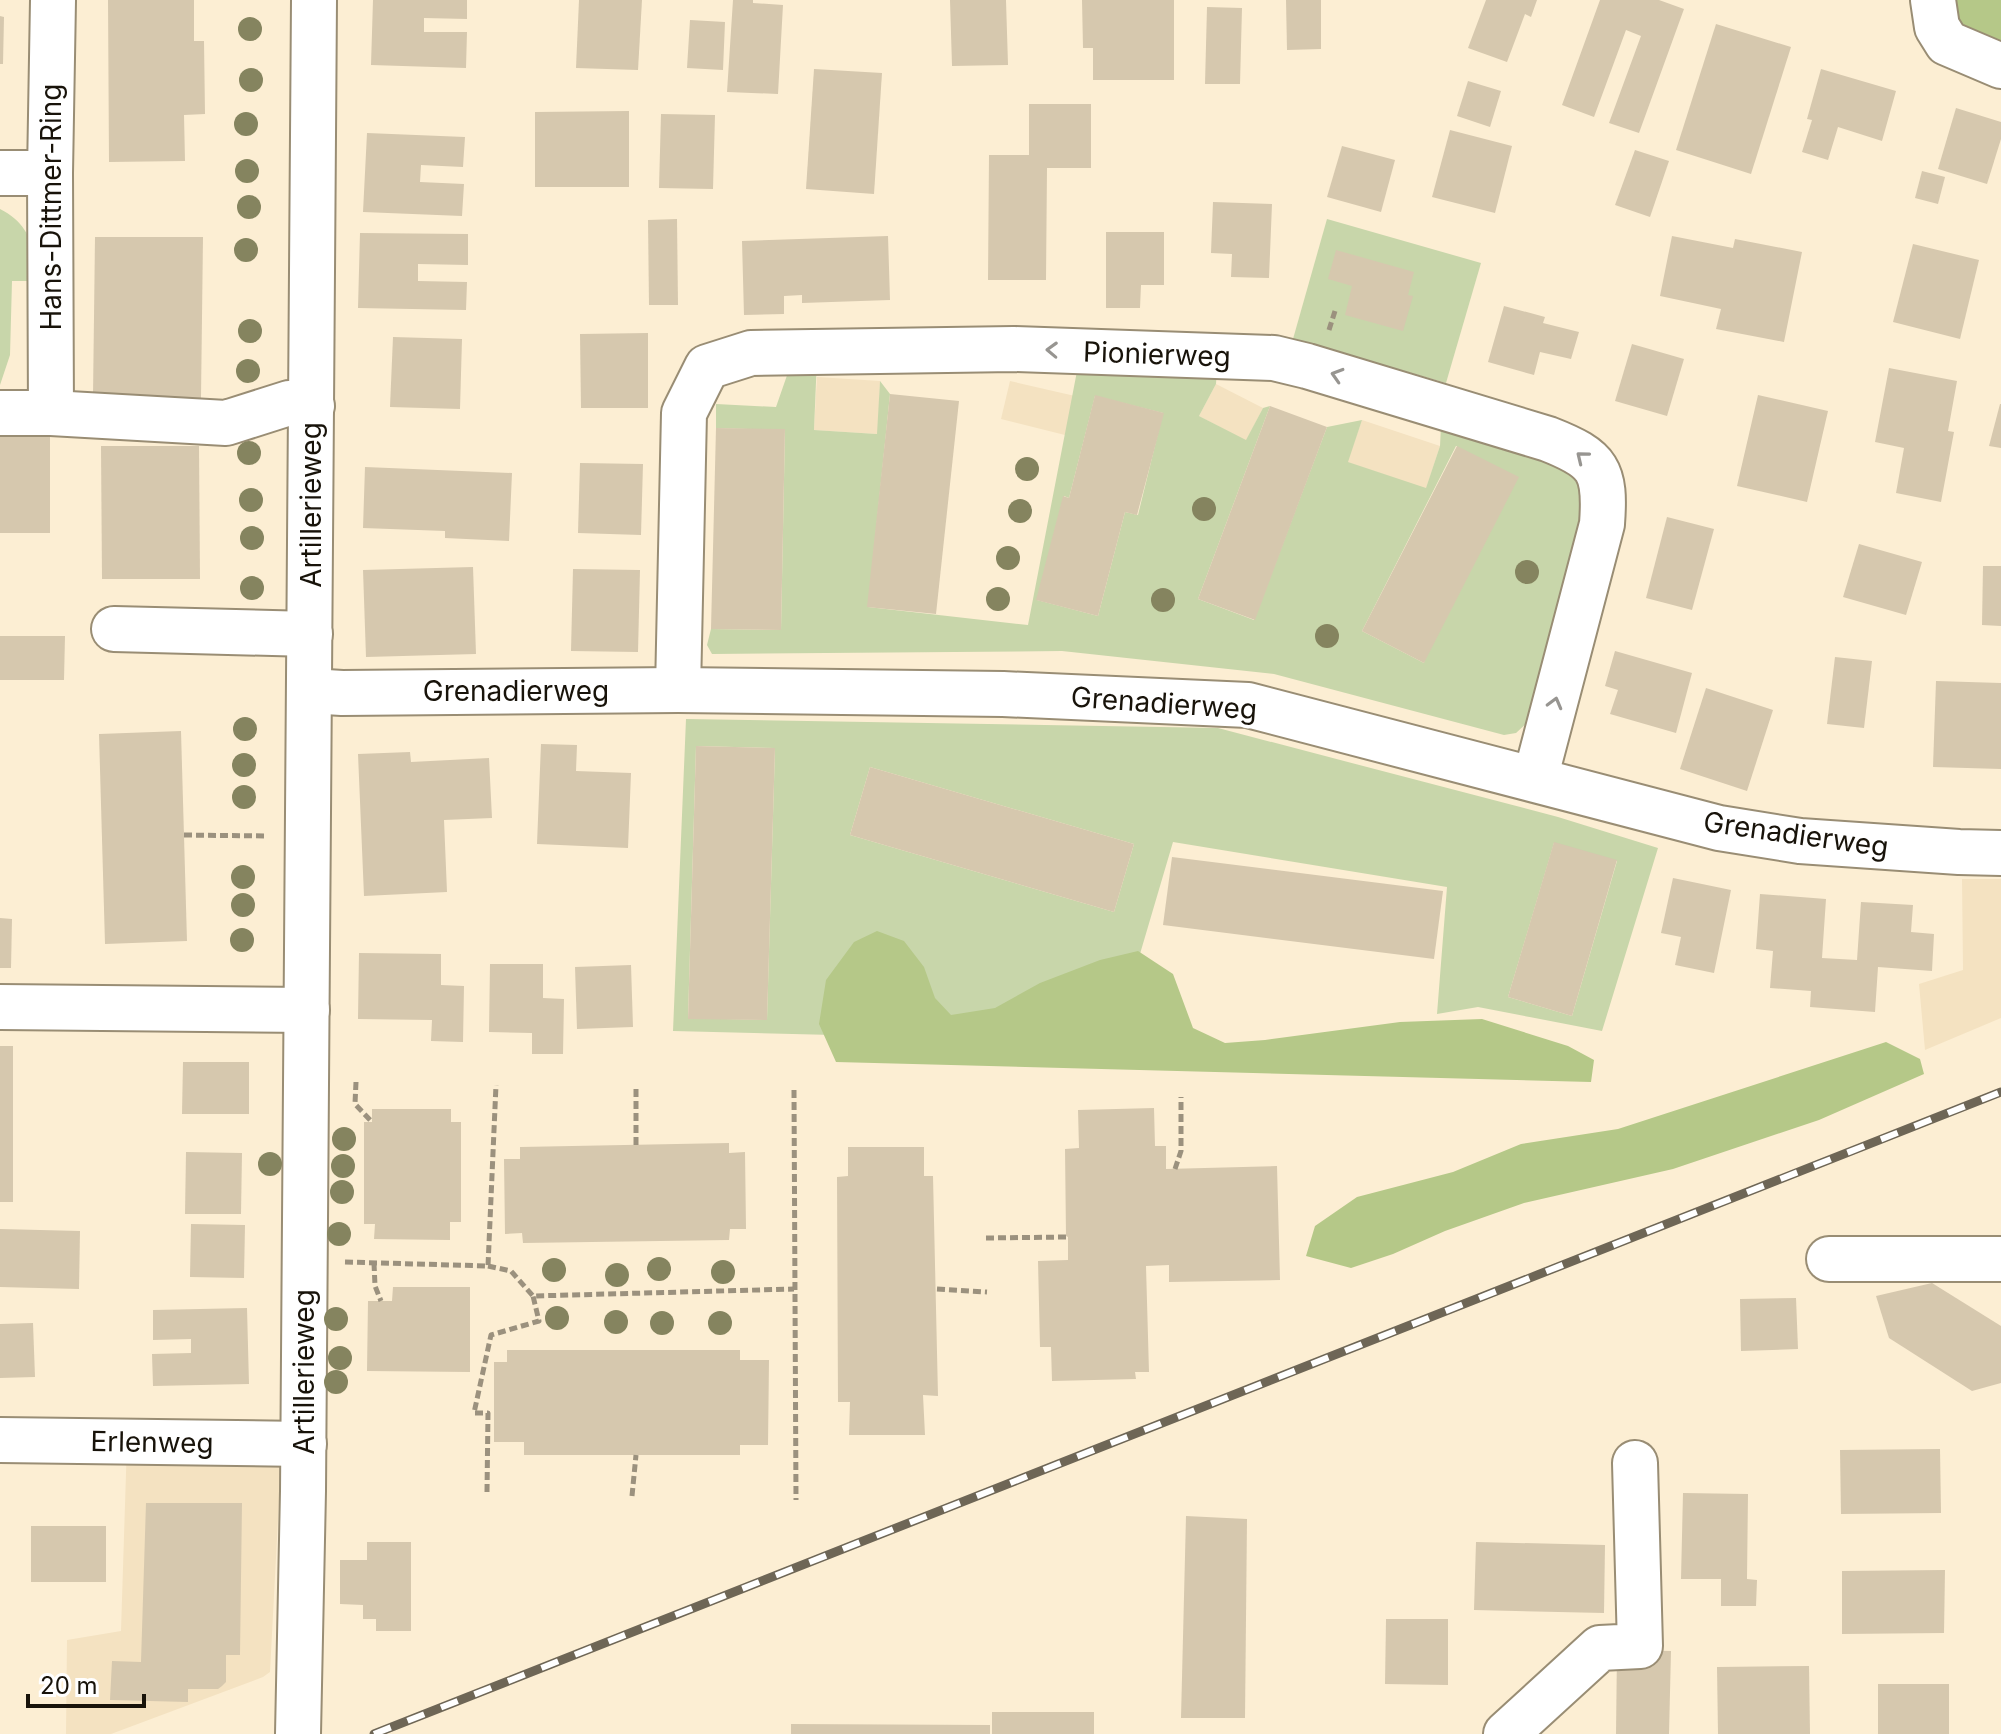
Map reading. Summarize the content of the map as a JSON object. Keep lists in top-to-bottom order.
{
  "streets": {
    "street": [
      "Hans-Dittmer-Ring",
      "Pionierweg",
      "Artillerieweg",
      "Grenadierweg",
      "Erlenweg"
    ]
  },
  "crossings": [
    ["Pionierweg", "Grenadierweg"],
    ["Artillerieweg", "Grenadierweg"],
    ["Artillerieweg", "Erlenweg"]
  ],
  "scale_bar": "20 m"
}
